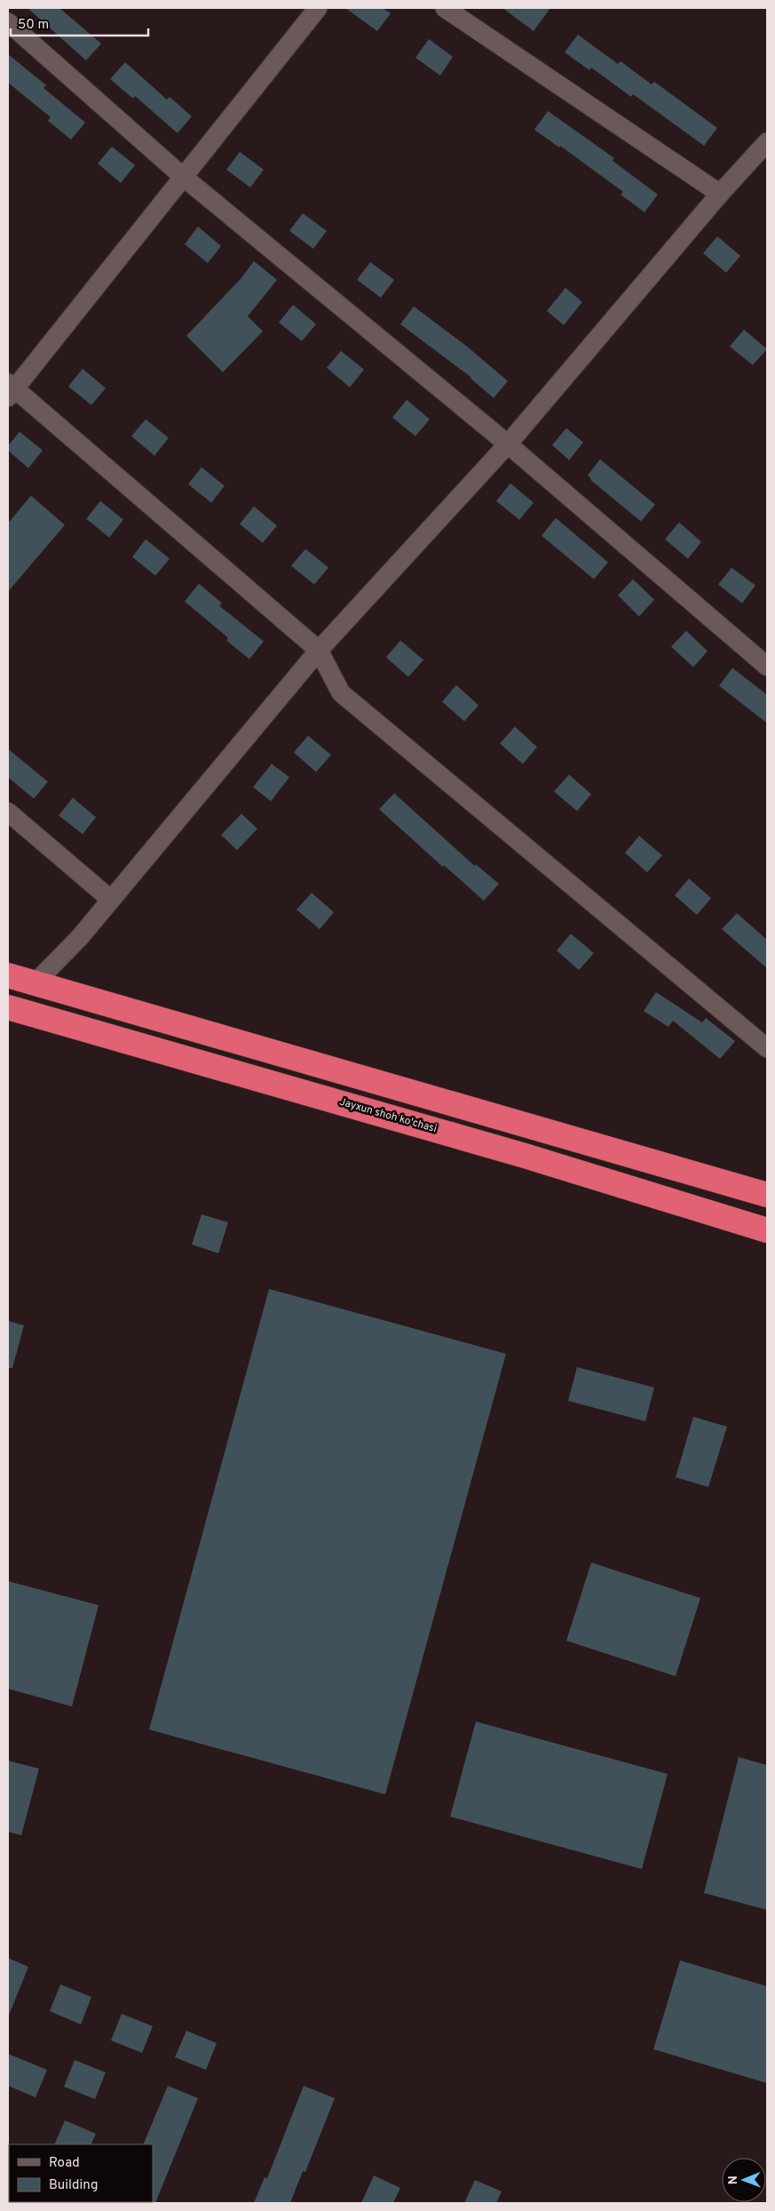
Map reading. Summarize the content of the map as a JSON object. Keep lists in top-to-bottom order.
{
  "streets": {
    "highway": ["Jayxun shoh ko'chasi"]
  },
  "legend": ["Road", "Building"],
  "scale_bar": "50 m",
  "north": "left"
}
